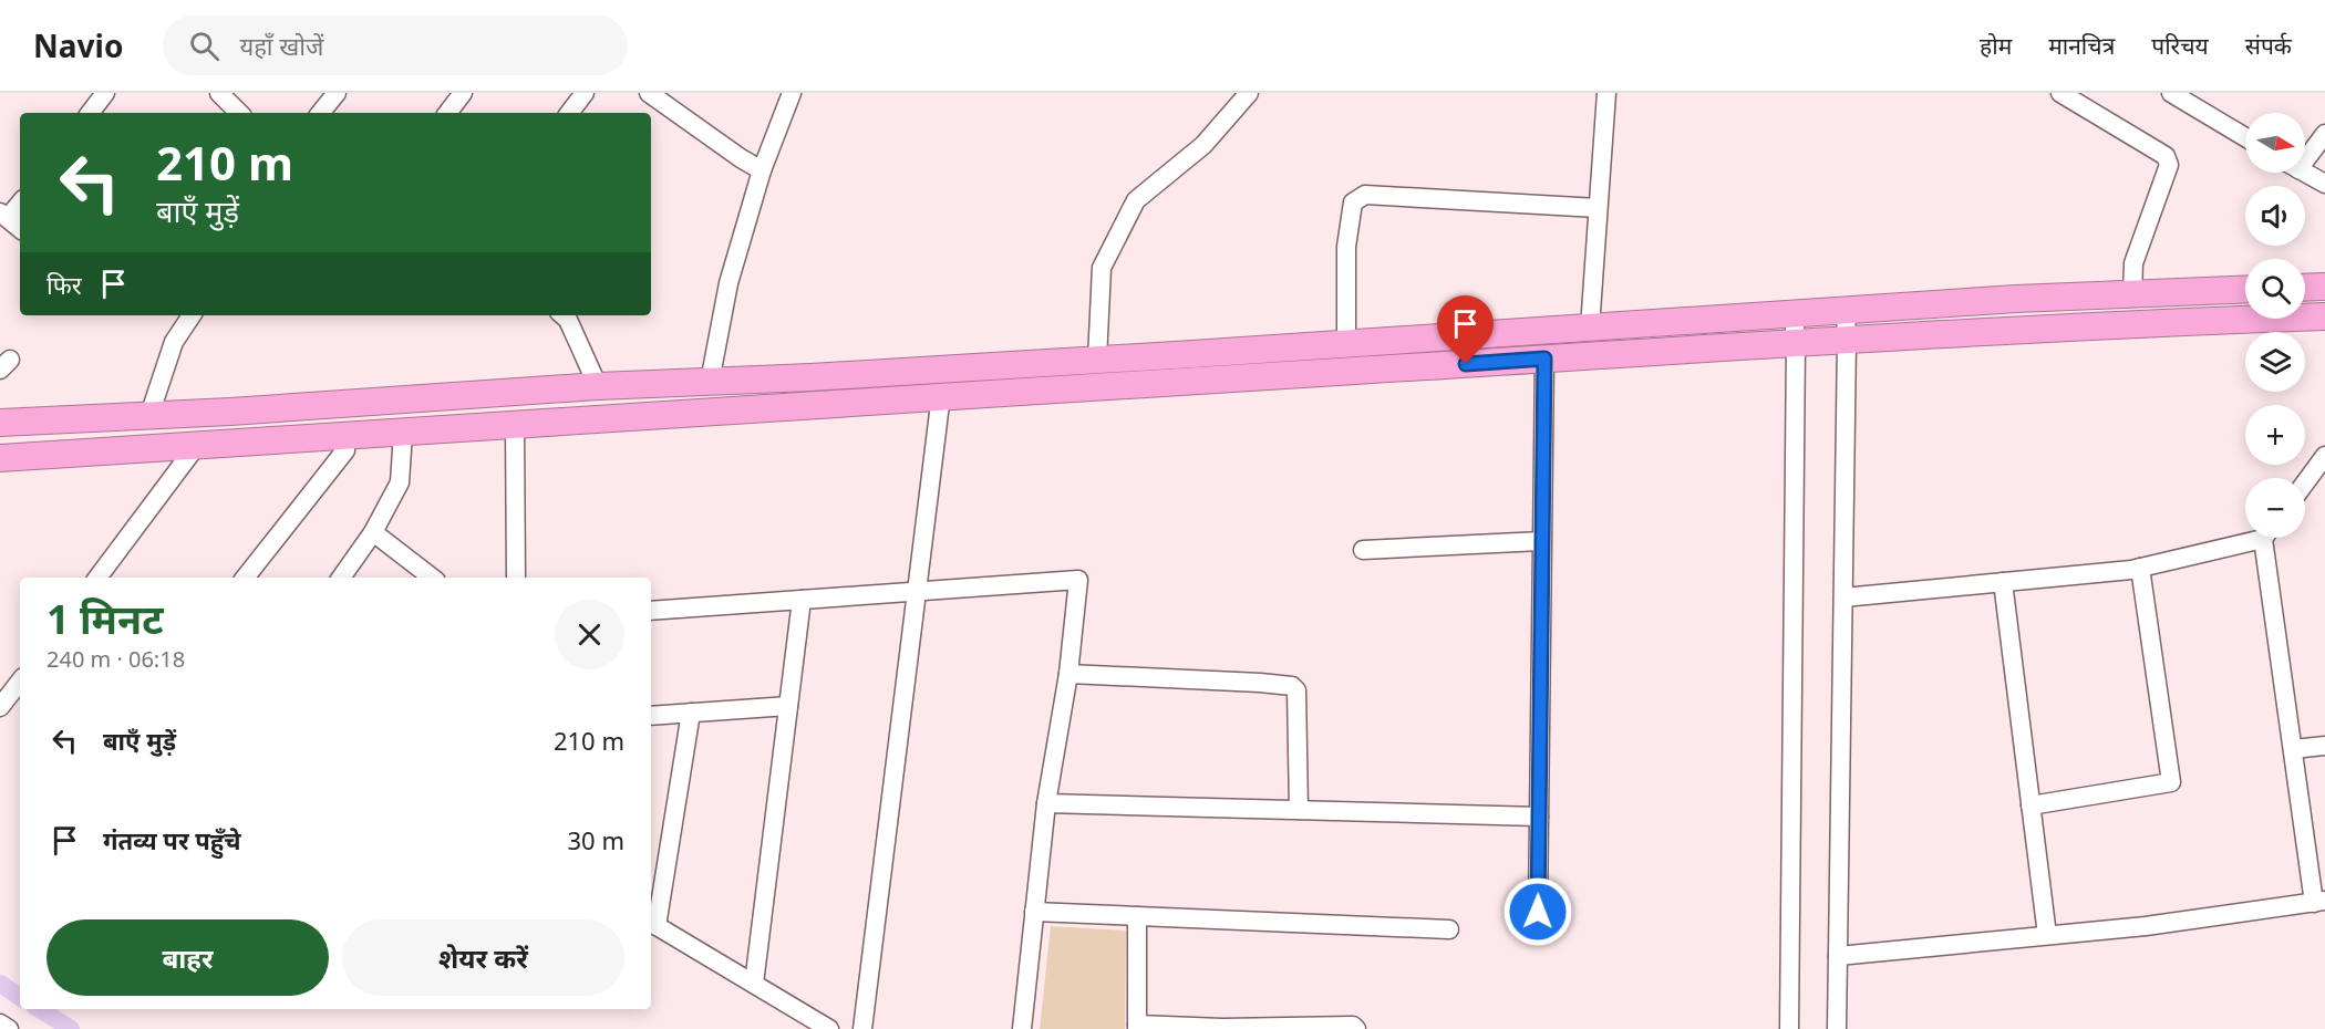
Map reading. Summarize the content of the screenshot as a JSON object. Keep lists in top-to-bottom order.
{
  "north": "right",
  "page": {
    "header": "Navio",
    "search": "यहाँ खोजें",
    "nav": [
      "होम",
      "मानचित्र",
      "परिचय",
      "संपर्क"
    ],
    "map_buttons": ["+", "−"],
    "turn": ["210 m", "बाएँ मुड़ें"],
    "then": "फिर",
    "heading": ["1 मिनट", "240 m · 06:18"],
    "list": [
      {
        "name": "बाएँ मुड़ें",
        "value": "210 m"
      },
      {
        "name": "गंतव्य पर पहुँचे",
        "value": "30 m"
      }
    ],
    "buttons": ["बाहर", "शेयर करें"]
  }
}
